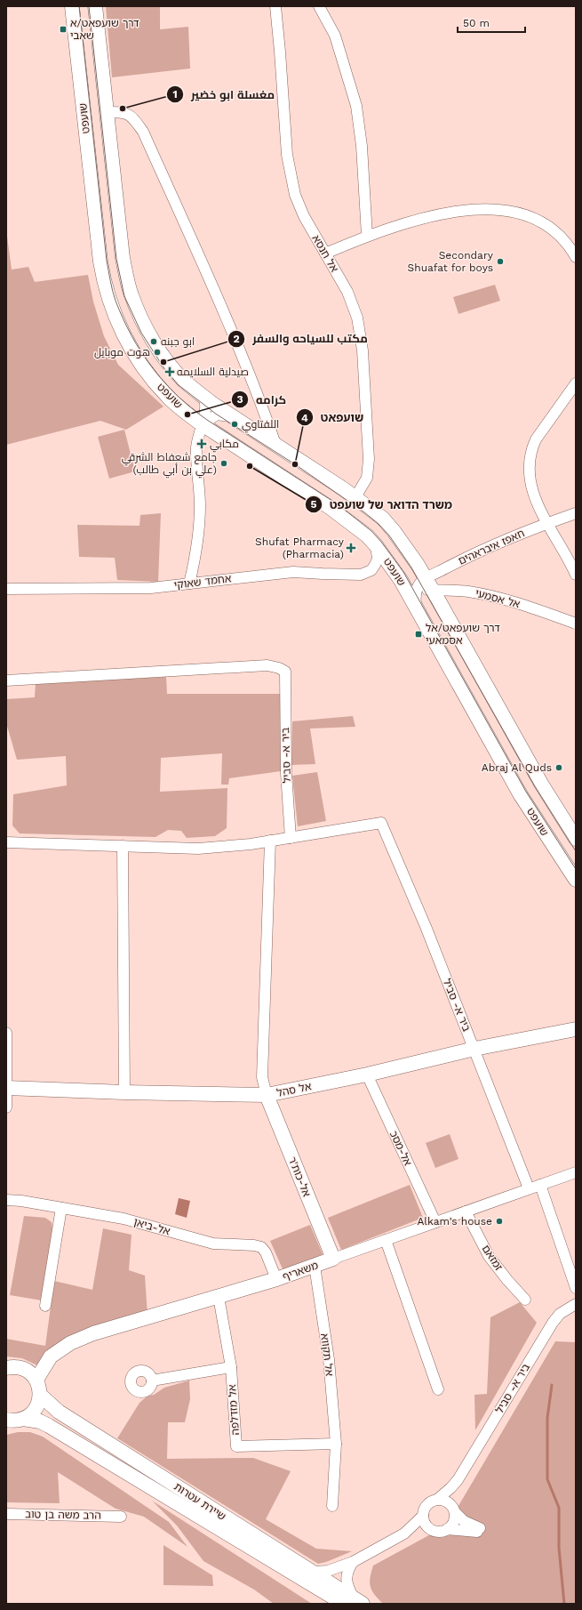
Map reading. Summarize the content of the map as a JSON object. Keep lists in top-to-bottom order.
{
  "streets": {
    "street": [
      "שועפט",
      "אל חנסא",
      "חאפז איבראהים",
      "אחמד שאוקי",
      "אל אסמעי",
      "ביר א- סביל",
      "אל סהל",
      "אל-מסכ",
      "אל-כות'ר",
      "אל-ביאן",
      "זמזאם",
      "משאריף",
      "אל תקווא",
      "אל מזדלפה",
      "שיירת עטרות",
      "הרב משה בן טוב"
    ]
  },
  "crossings": [
    ["שועפט", "אל חנסא"],
    ["שועפט", "אחמד שאוקי"],
    ["שועפט", "אל אסמעי"],
    ["ביר א- סביל", "אל סהל"],
    ["ביר א- סביל", "משאריף"],
    ["אל סהל", "אל-מסכ"],
    ["אל סהל", "אל-כות'ר"],
    ["אל-מסכ", "משאריף"],
    ["אל-כות'ר", "משאריף"],
    ["אל-ביאן", "משאריף"],
    ["זמזאם", "משאריף"],
    ["משאריף", "אל תקווא"],
    ["משאריף", "אל מזדלפה"],
    ["אל תקווא", "אל מזדלפה"]
  ],
  "places": {
    "transit": ["דרך שועפאט/א שאבי", "דרך שועפאט/אל אסמאעי"],
    "other": [
      "مغسلة ابو خضير",
      "Secondary Shuafat for boys",
      "ابو جبنه",
      "هوت موبايل",
      "مكتب للسياحه والسفر",
      "كرامه",
      "اللفتاوي",
      "جامع شعفاط الشرقي (علي بن أبي طالب)",
      "שועפאט",
      "משרד הדואר של שועפט",
      "Abraj Al Quds",
      "Alkam's house"
    ],
    "health": ["صيدلية السلايمه", "مكابي", "Shufat Pharmacy (Pharmacia)"]
  },
  "scale_bar": "50 m"
}
